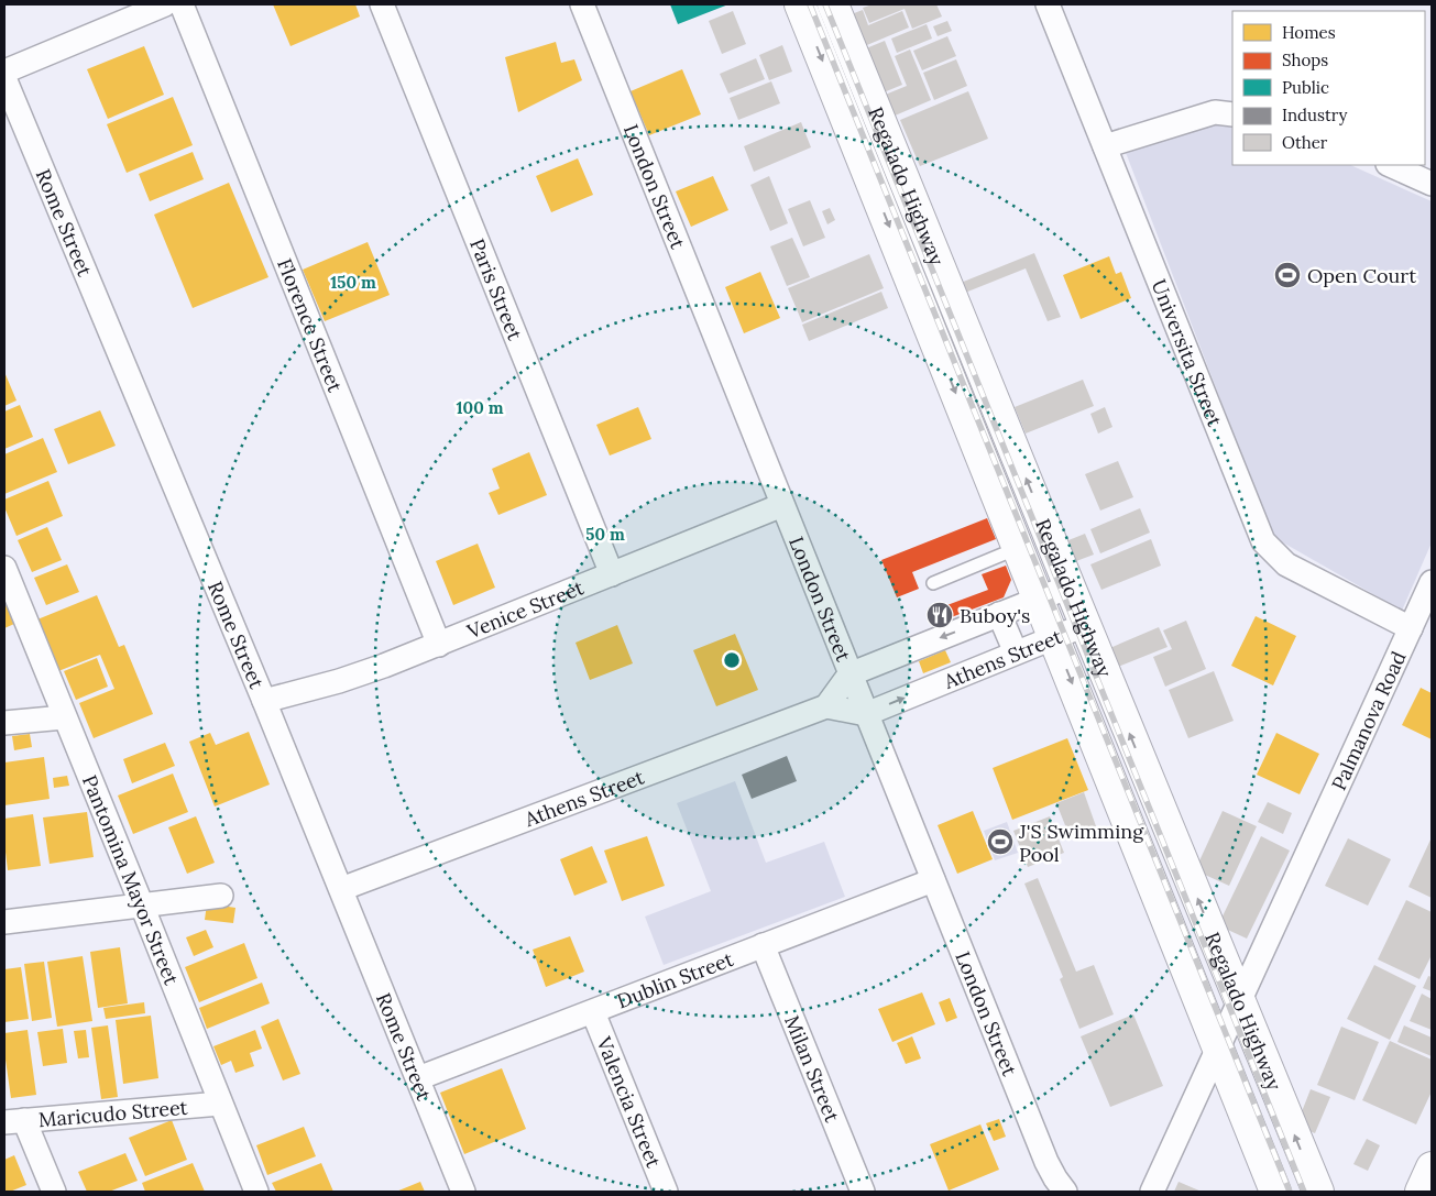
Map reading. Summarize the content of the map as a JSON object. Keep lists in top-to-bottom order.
{
  "streets": {
    "main road": ["Regalado Highway"],
    "street": [
      "London Street",
      "Rome Street",
      "Paris Street",
      "Florence Street",
      "Universita Street",
      "Venice Street",
      "Athens Street",
      "Palmanova Road",
      "Pantomina Mayor Street",
      "Dublin Street",
      "Milan Street",
      "Valencia Street",
      "Maricudo Street"
    ]
  },
  "crossings": [
    ["London Street", "Venice Street"],
    ["London Street", "Athens Street"],
    ["London Street", "Dublin Street"],
    ["Regalado Highway", "Athens Street"],
    ["Regalado Highway", "Palmanova Road"],
    ["Rome Street", "Venice Street"],
    ["Rome Street", "Athens Street"],
    ["Rome Street", "Dublin Street"],
    ["Paris Street", "Venice Street"],
    ["Florence Street", "Venice Street"],
    ["Universita Street", "Palmanova Road"],
    ["Pantomina Mayor Street", "Maricudo Street"],
    ["Dublin Street", "Milan Street"],
    ["Dublin Street", "Valencia Street"]
  ],
  "places": {
    "sports": ["Open Court", "J'S Swimming Pool"],
    "restaurant": ["Buboy's"]
  },
  "legend": [
    "Homes",
    "Shops",
    "Public",
    "Industry",
    "Other"
  ],
  "rings": ["150 m", "100 m", "50 m"]
}
